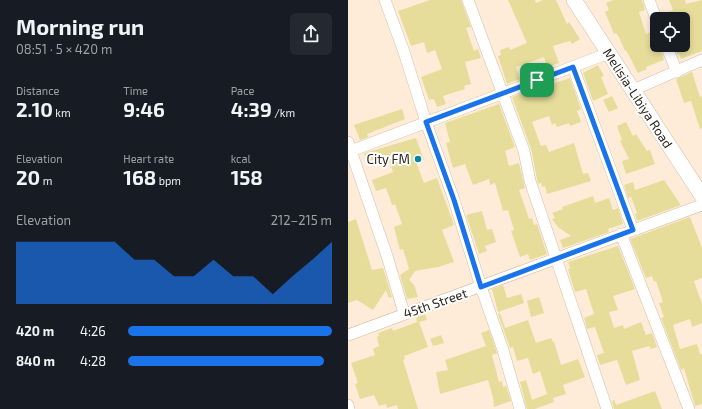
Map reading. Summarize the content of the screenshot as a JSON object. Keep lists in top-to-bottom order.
{
  "streets": {
    "main road": ["Melisia-Libiya Road"],
    "street": ["45th Street"]
  },
  "places": ["City FM"],
  "page": {
    "heading": ["Morning run", "08:51 · 5 × 420 m"],
    "stats": [
      ["Distance", "2.10 km"],
      ["Time", "9:46"],
      ["Pace", "4:39 /km"],
      ["Elevation", "20 m"],
      ["Heart rate", "168 bpm"],
      ["kcal", "158"]
    ],
    "chart": ["Elevation", "212–215 m"],
    "list": [
      {
        "name": "420 m",
        "note": "4:26"
      },
      {
        "name": "840 m",
        "note": "4:28"
      }
    ]
  }
}
